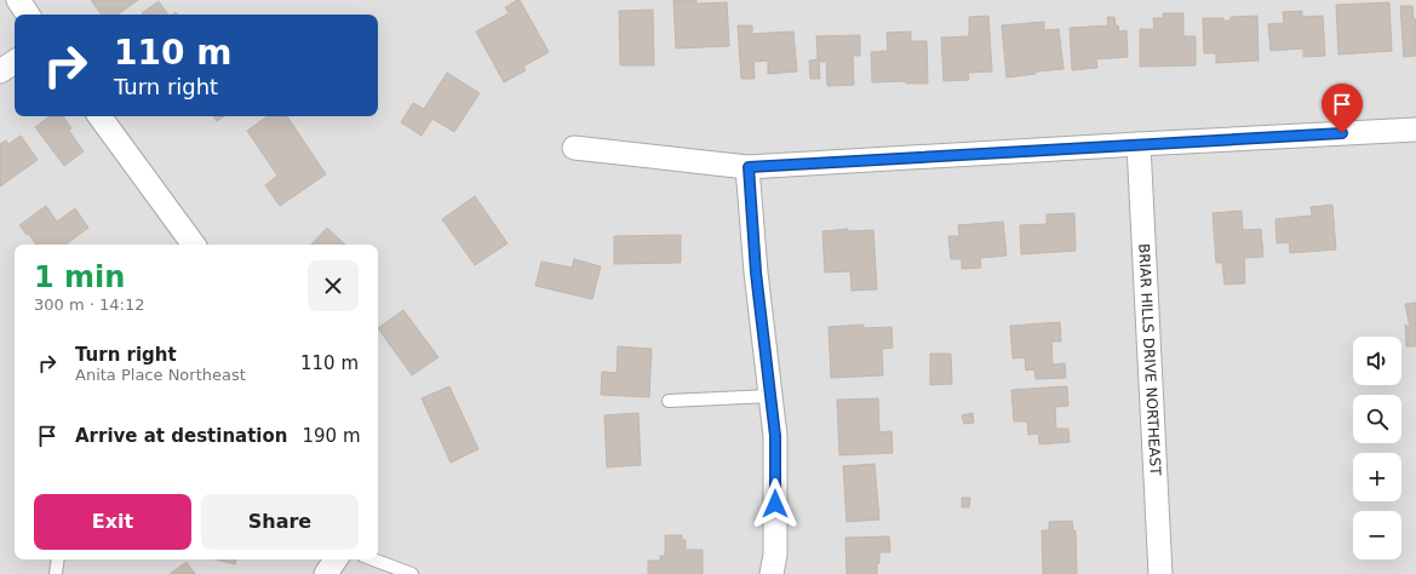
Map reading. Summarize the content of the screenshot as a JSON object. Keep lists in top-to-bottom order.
{
  "streets": {
    "street": ["BRIAR HILLS DRIVE NORTHEAST"]
  },
  "page": {
    "turn": ["110 m", "Turn right"],
    "heading": ["1 min", "300 m · 14:12"],
    "list": [
      {
        "name": "Turn right",
        "note": "Anita Place Northeast",
        "value": "110 m"
      },
      {
        "name": "Arrive at destination",
        "value": "190 m"
      }
    ],
    "map_buttons": ["+", "−"],
    "buttons": ["Exit", "Share"]
  }
}
